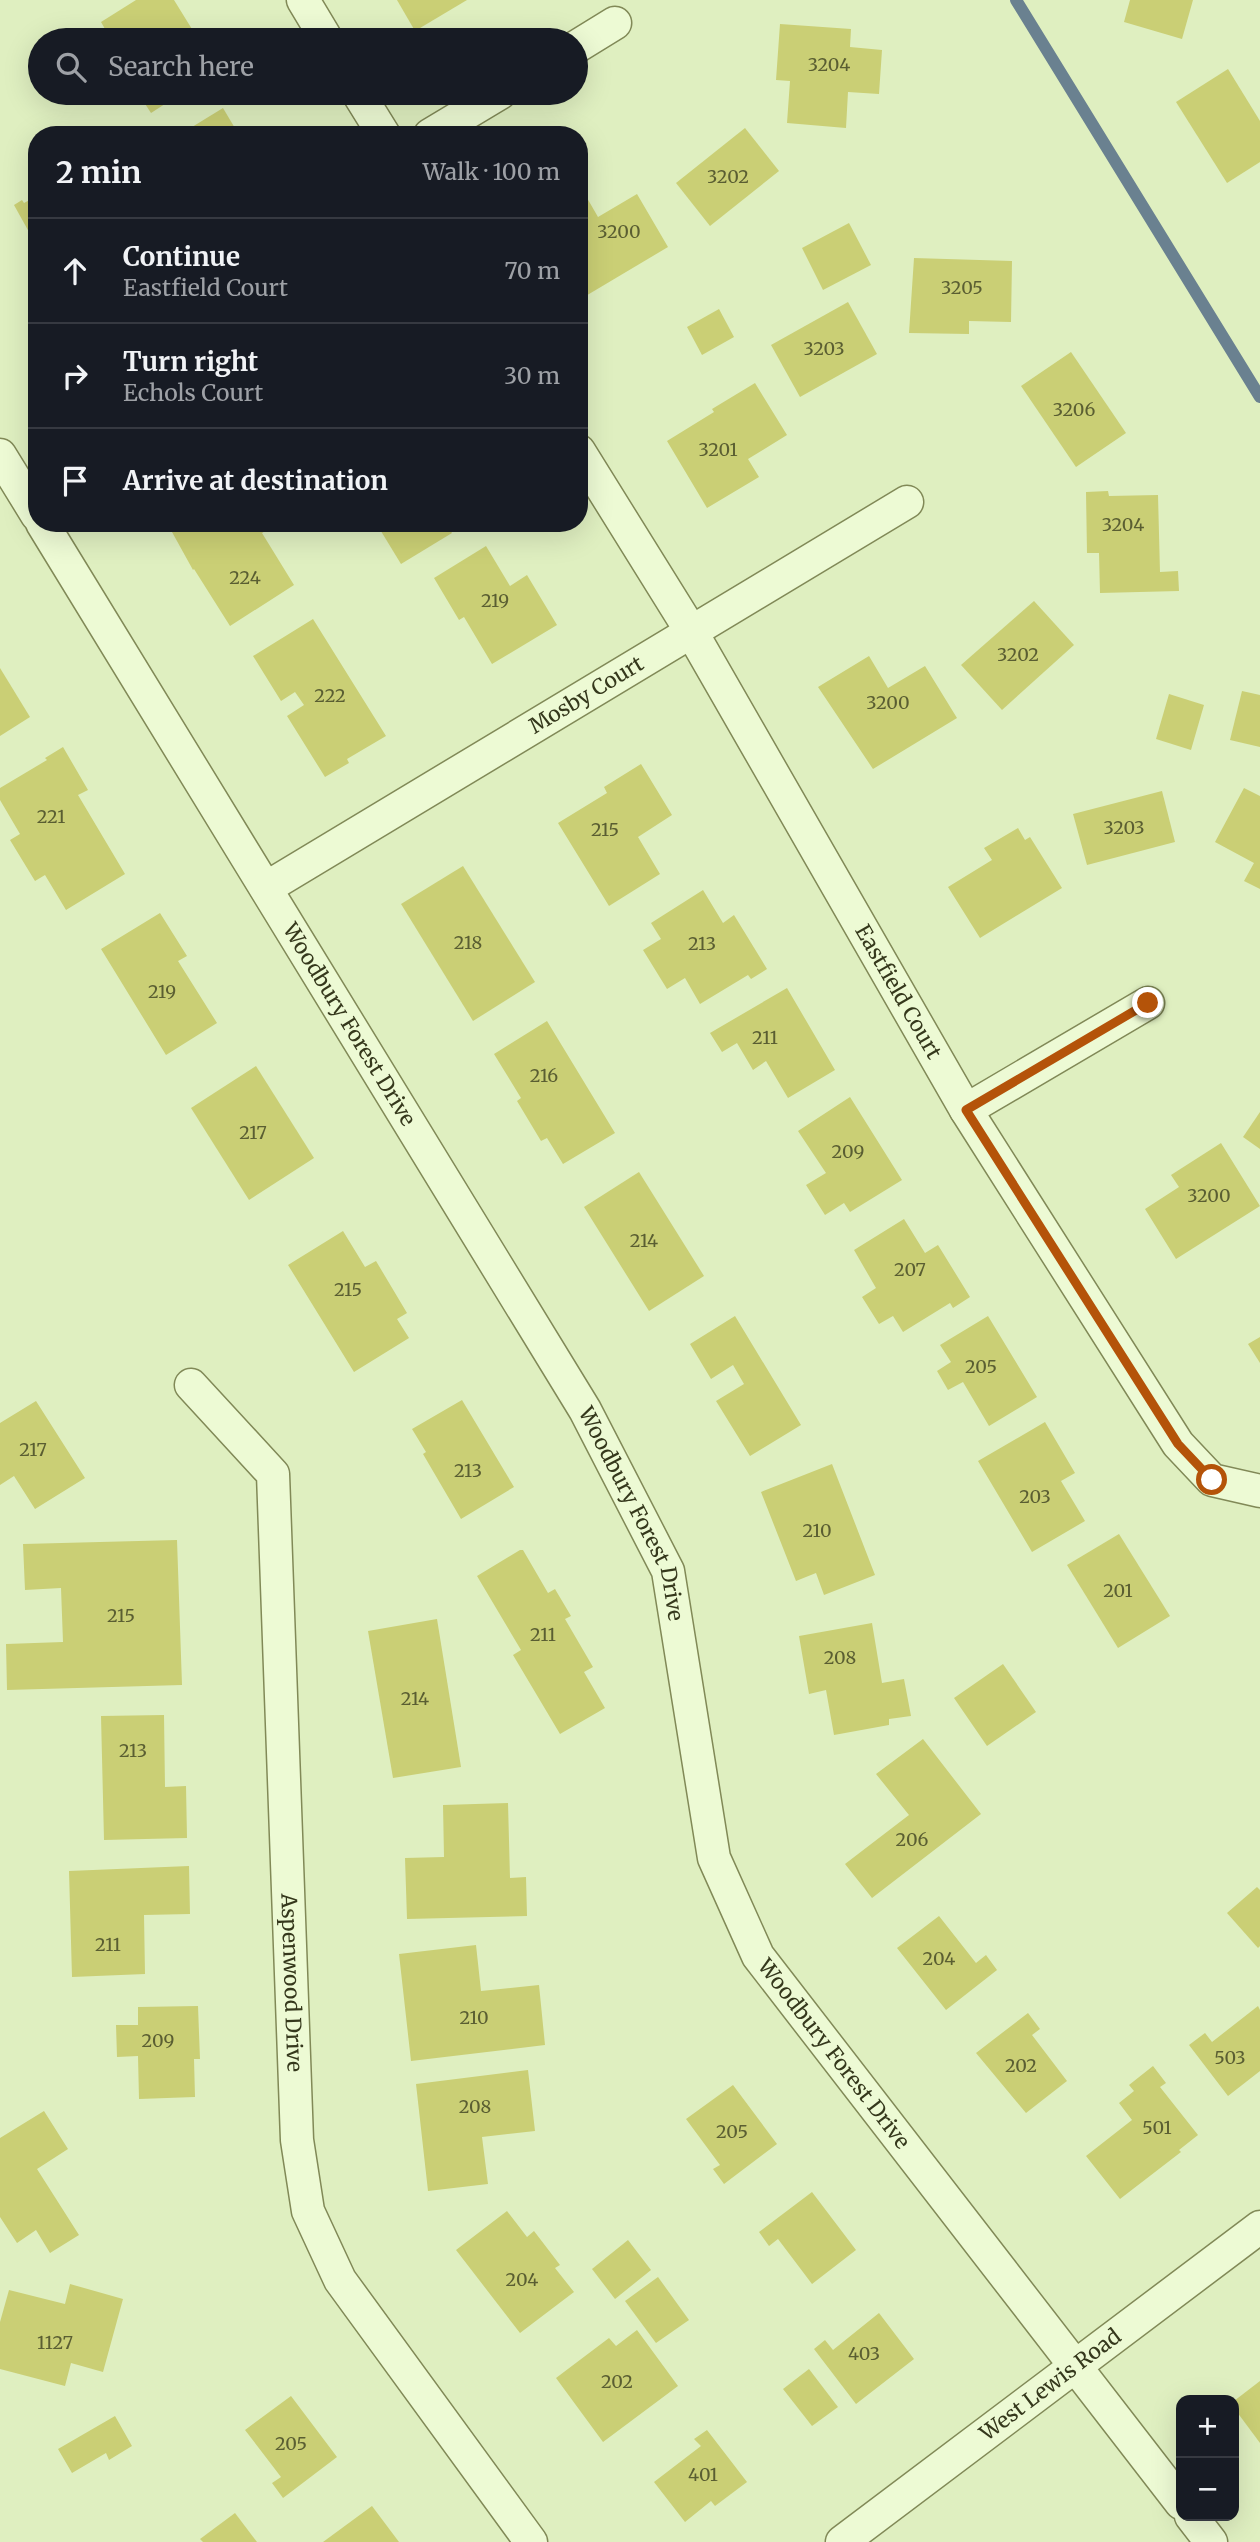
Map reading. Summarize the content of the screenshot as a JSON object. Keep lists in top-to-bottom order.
{
  "streets": {
    "street": [
      "Mosby Court",
      "Eastfield Court",
      "Woodbury Forest Drive",
      "Aspenwood Drive",
      "West Lewis Road"
    ]
  },
  "crossings": [
    ["Mosby Court", "Eastfield Court"],
    ["Mosby Court", "Woodbury Forest Drive"],
    ["Woodbury Forest Drive", "West Lewis Road"]
  ],
  "house_numbers": [
    "3204",
    "3202",
    "3200",
    "3205",
    "3203",
    "3206",
    "3201",
    "3204",
    "224",
    "219",
    "3202",
    "222",
    "3200",
    "221",
    "3203",
    "215",
    "218",
    "213",
    "219",
    "211",
    "216",
    "217",
    "209",
    "3200",
    "214",
    "207",
    "215",
    "205",
    "217",
    "213",
    "203",
    "210",
    "201",
    "215",
    "211",
    "208",
    "214",
    "213",
    "206",
    "211",
    "204",
    "210",
    "209",
    "503",
    "202",
    "208",
    "501",
    "205",
    "204",
    "1127",
    "403",
    "202",
    "205",
    "401"
  ],
  "page": {
    "search": "Search here",
    "heading": ["2 min", "Walk · 100 m"],
    "list": [
      ["Continue", "Eastfield Court", "70 m"],
      ["Turn right", "Echols Court", "30 m"],
      "Arrive at destination"
    ],
    "map_buttons": ["+", "−"]
  }
}
